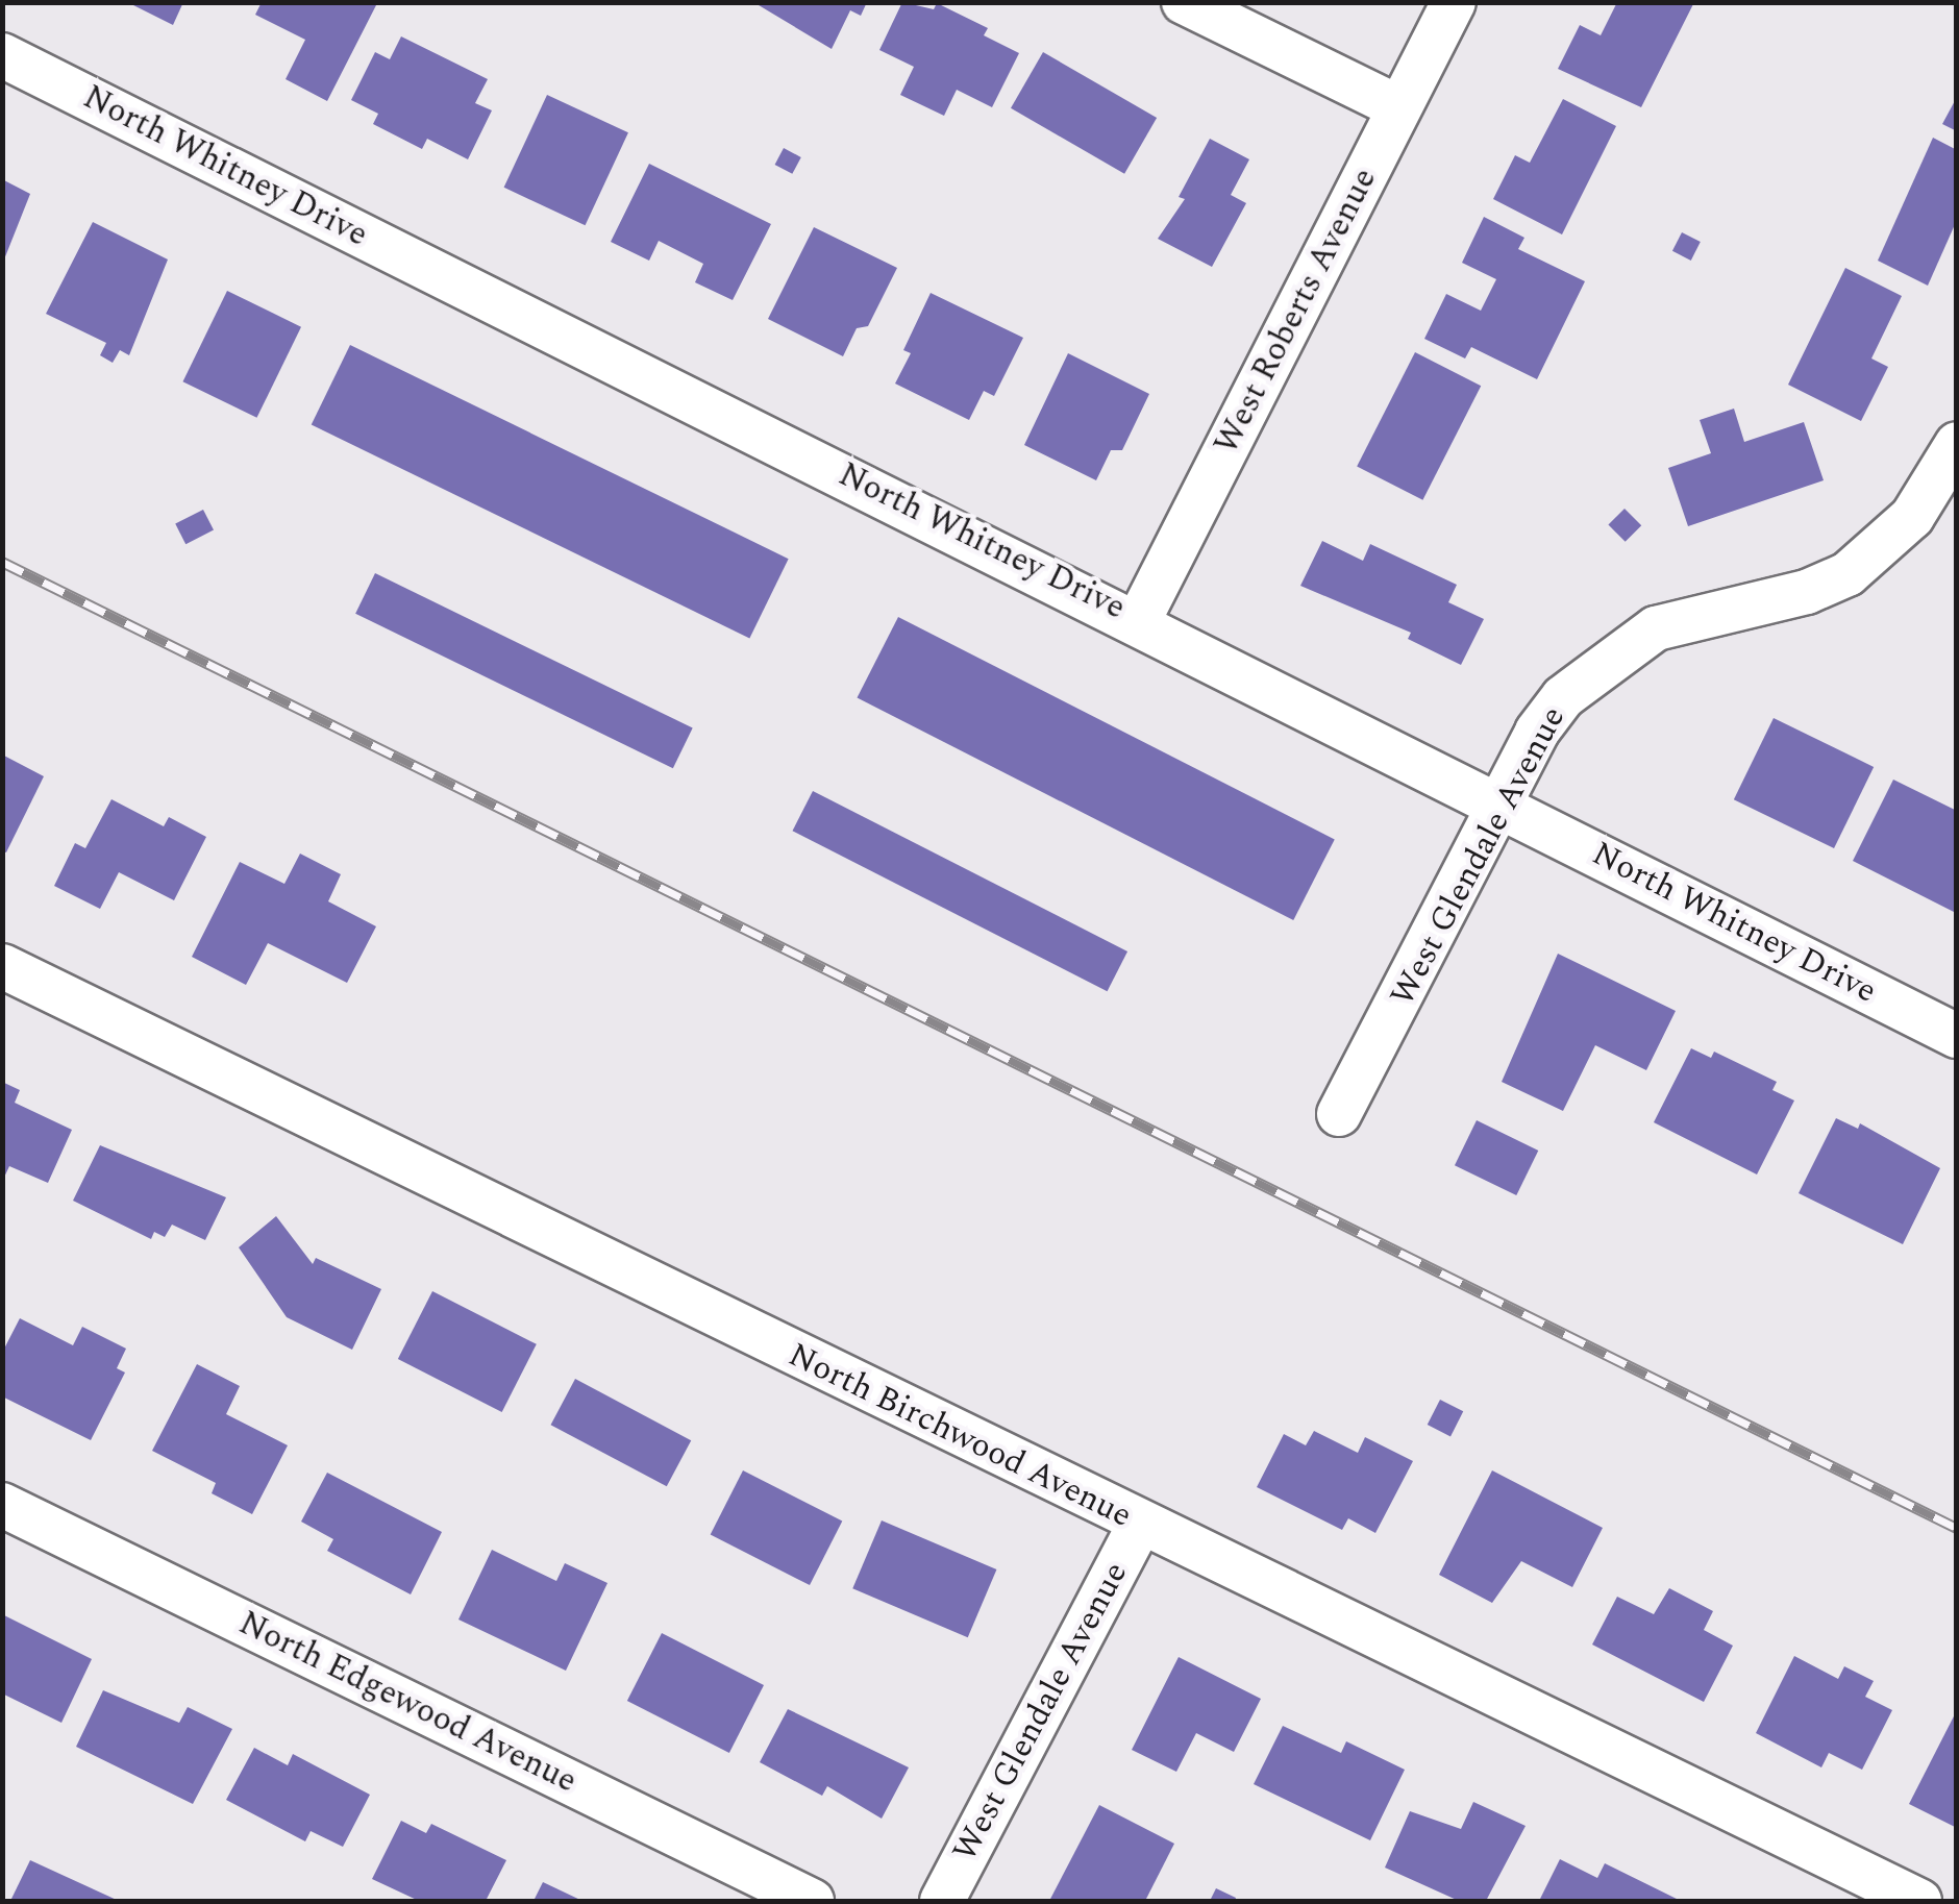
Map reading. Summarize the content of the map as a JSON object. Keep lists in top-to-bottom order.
{
  "streets": {
    "street": [
      "North Whitney Drive",
      "West Roberts Avenue",
      "West Glendale Avenue",
      "North Birchwood Avenue",
      "North Edgewood Avenue"
    ]
  },
  "crossings": [
    ["North Whitney Drive", "West Roberts Avenue"],
    ["North Whitney Drive", "West Glendale Avenue"],
    ["West Glendale Avenue", "North Birchwood Avenue"]
  ]
}
